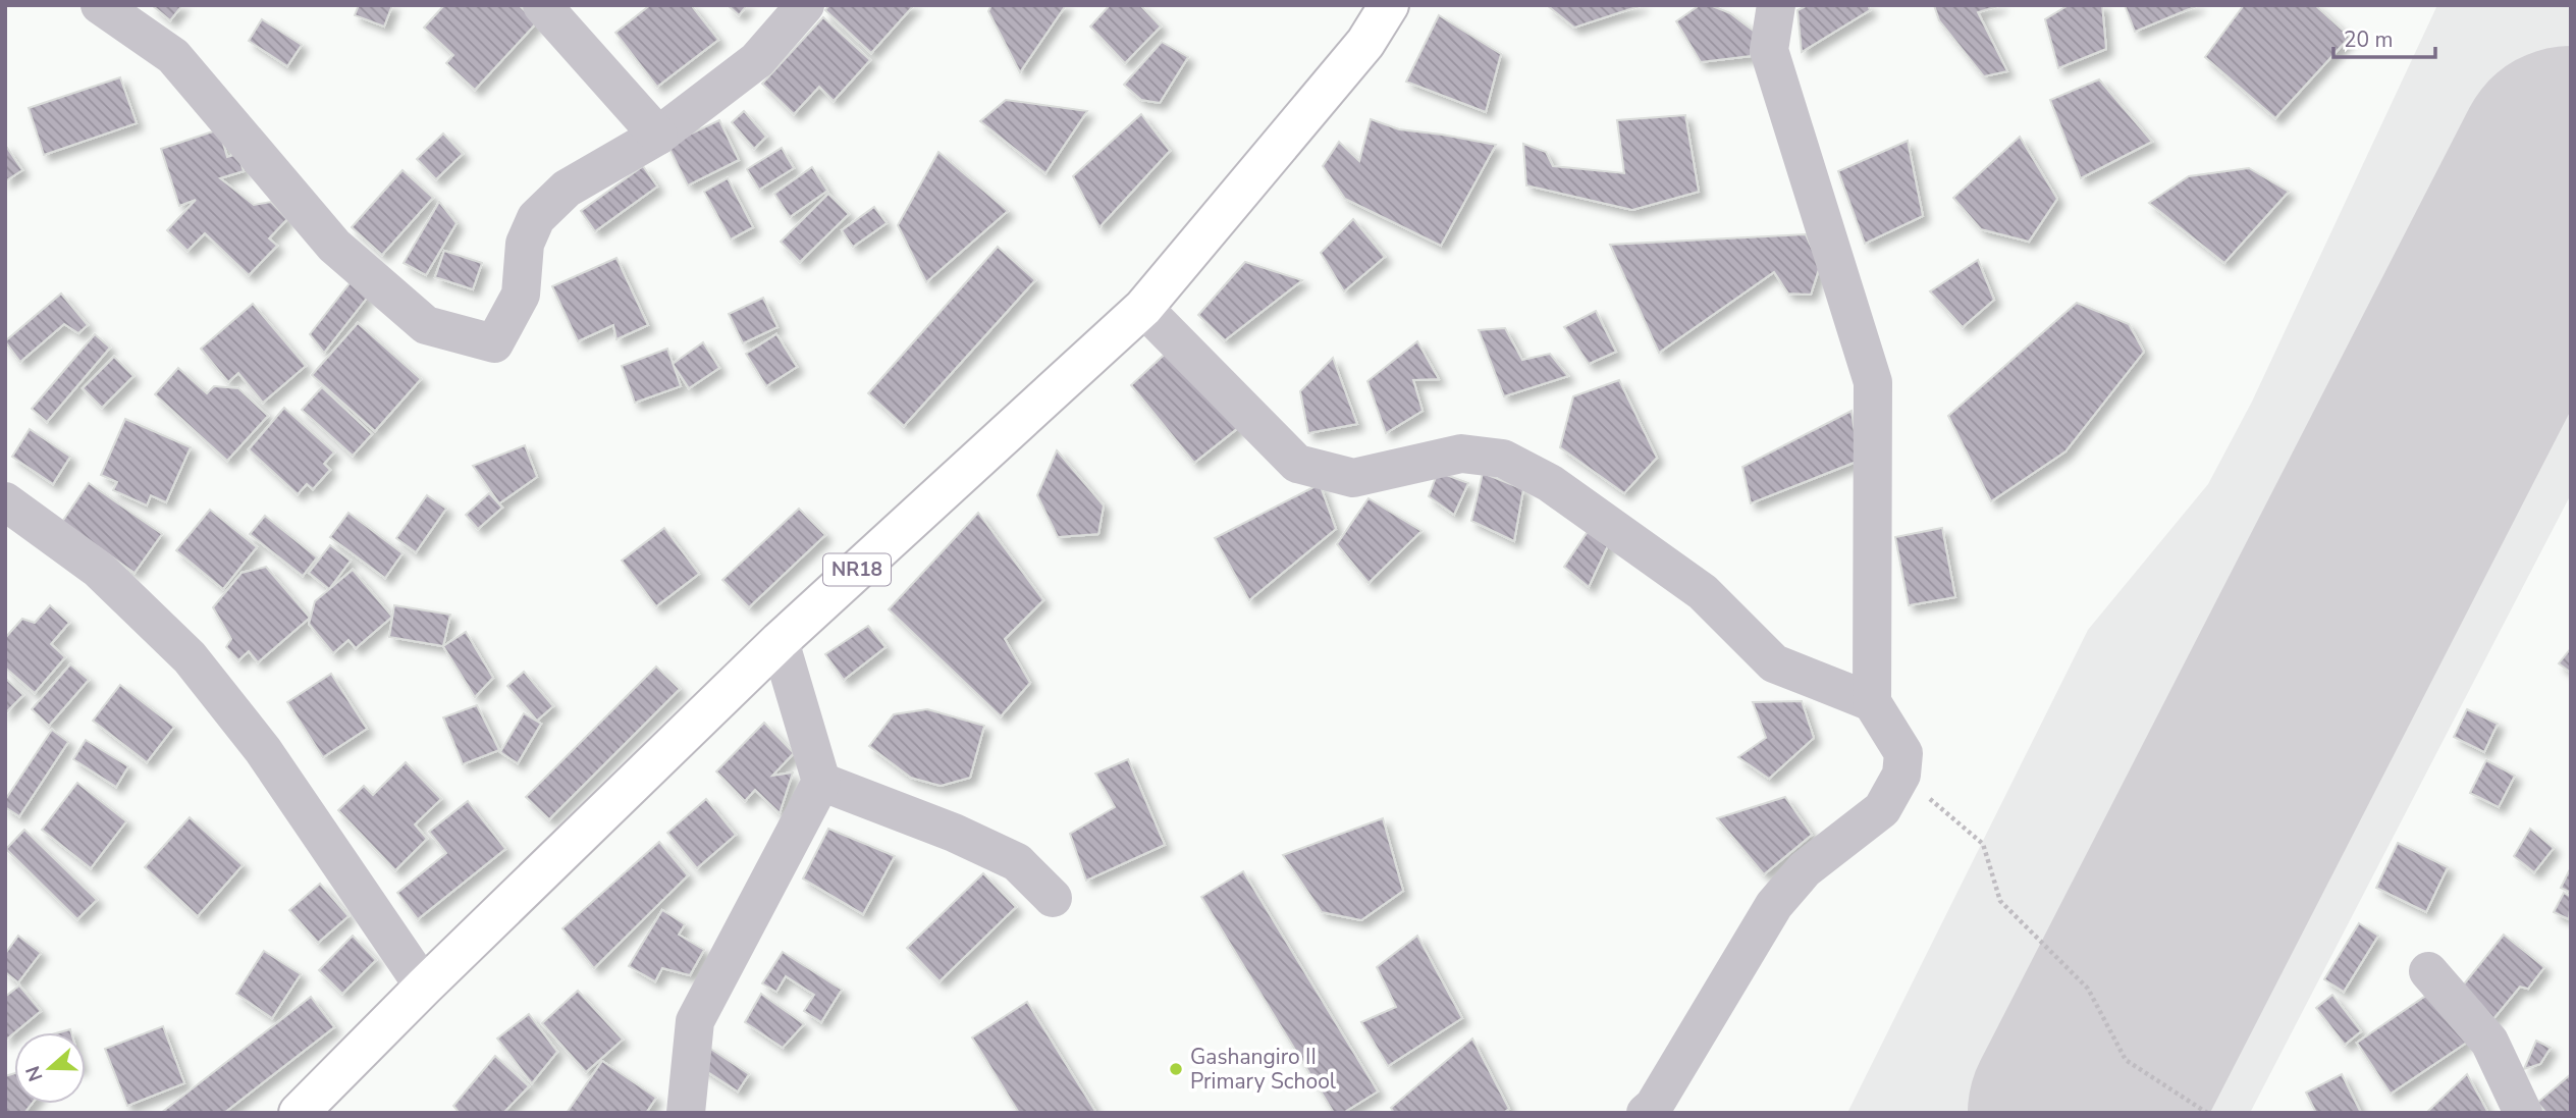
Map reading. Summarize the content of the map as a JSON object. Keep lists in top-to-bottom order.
{
  "streets": {
    "main road": ["NR18"]
  },
  "places": ["Gashangiro II Primary School"],
  "scale_bar": "20 m",
  "north": "left"
}
